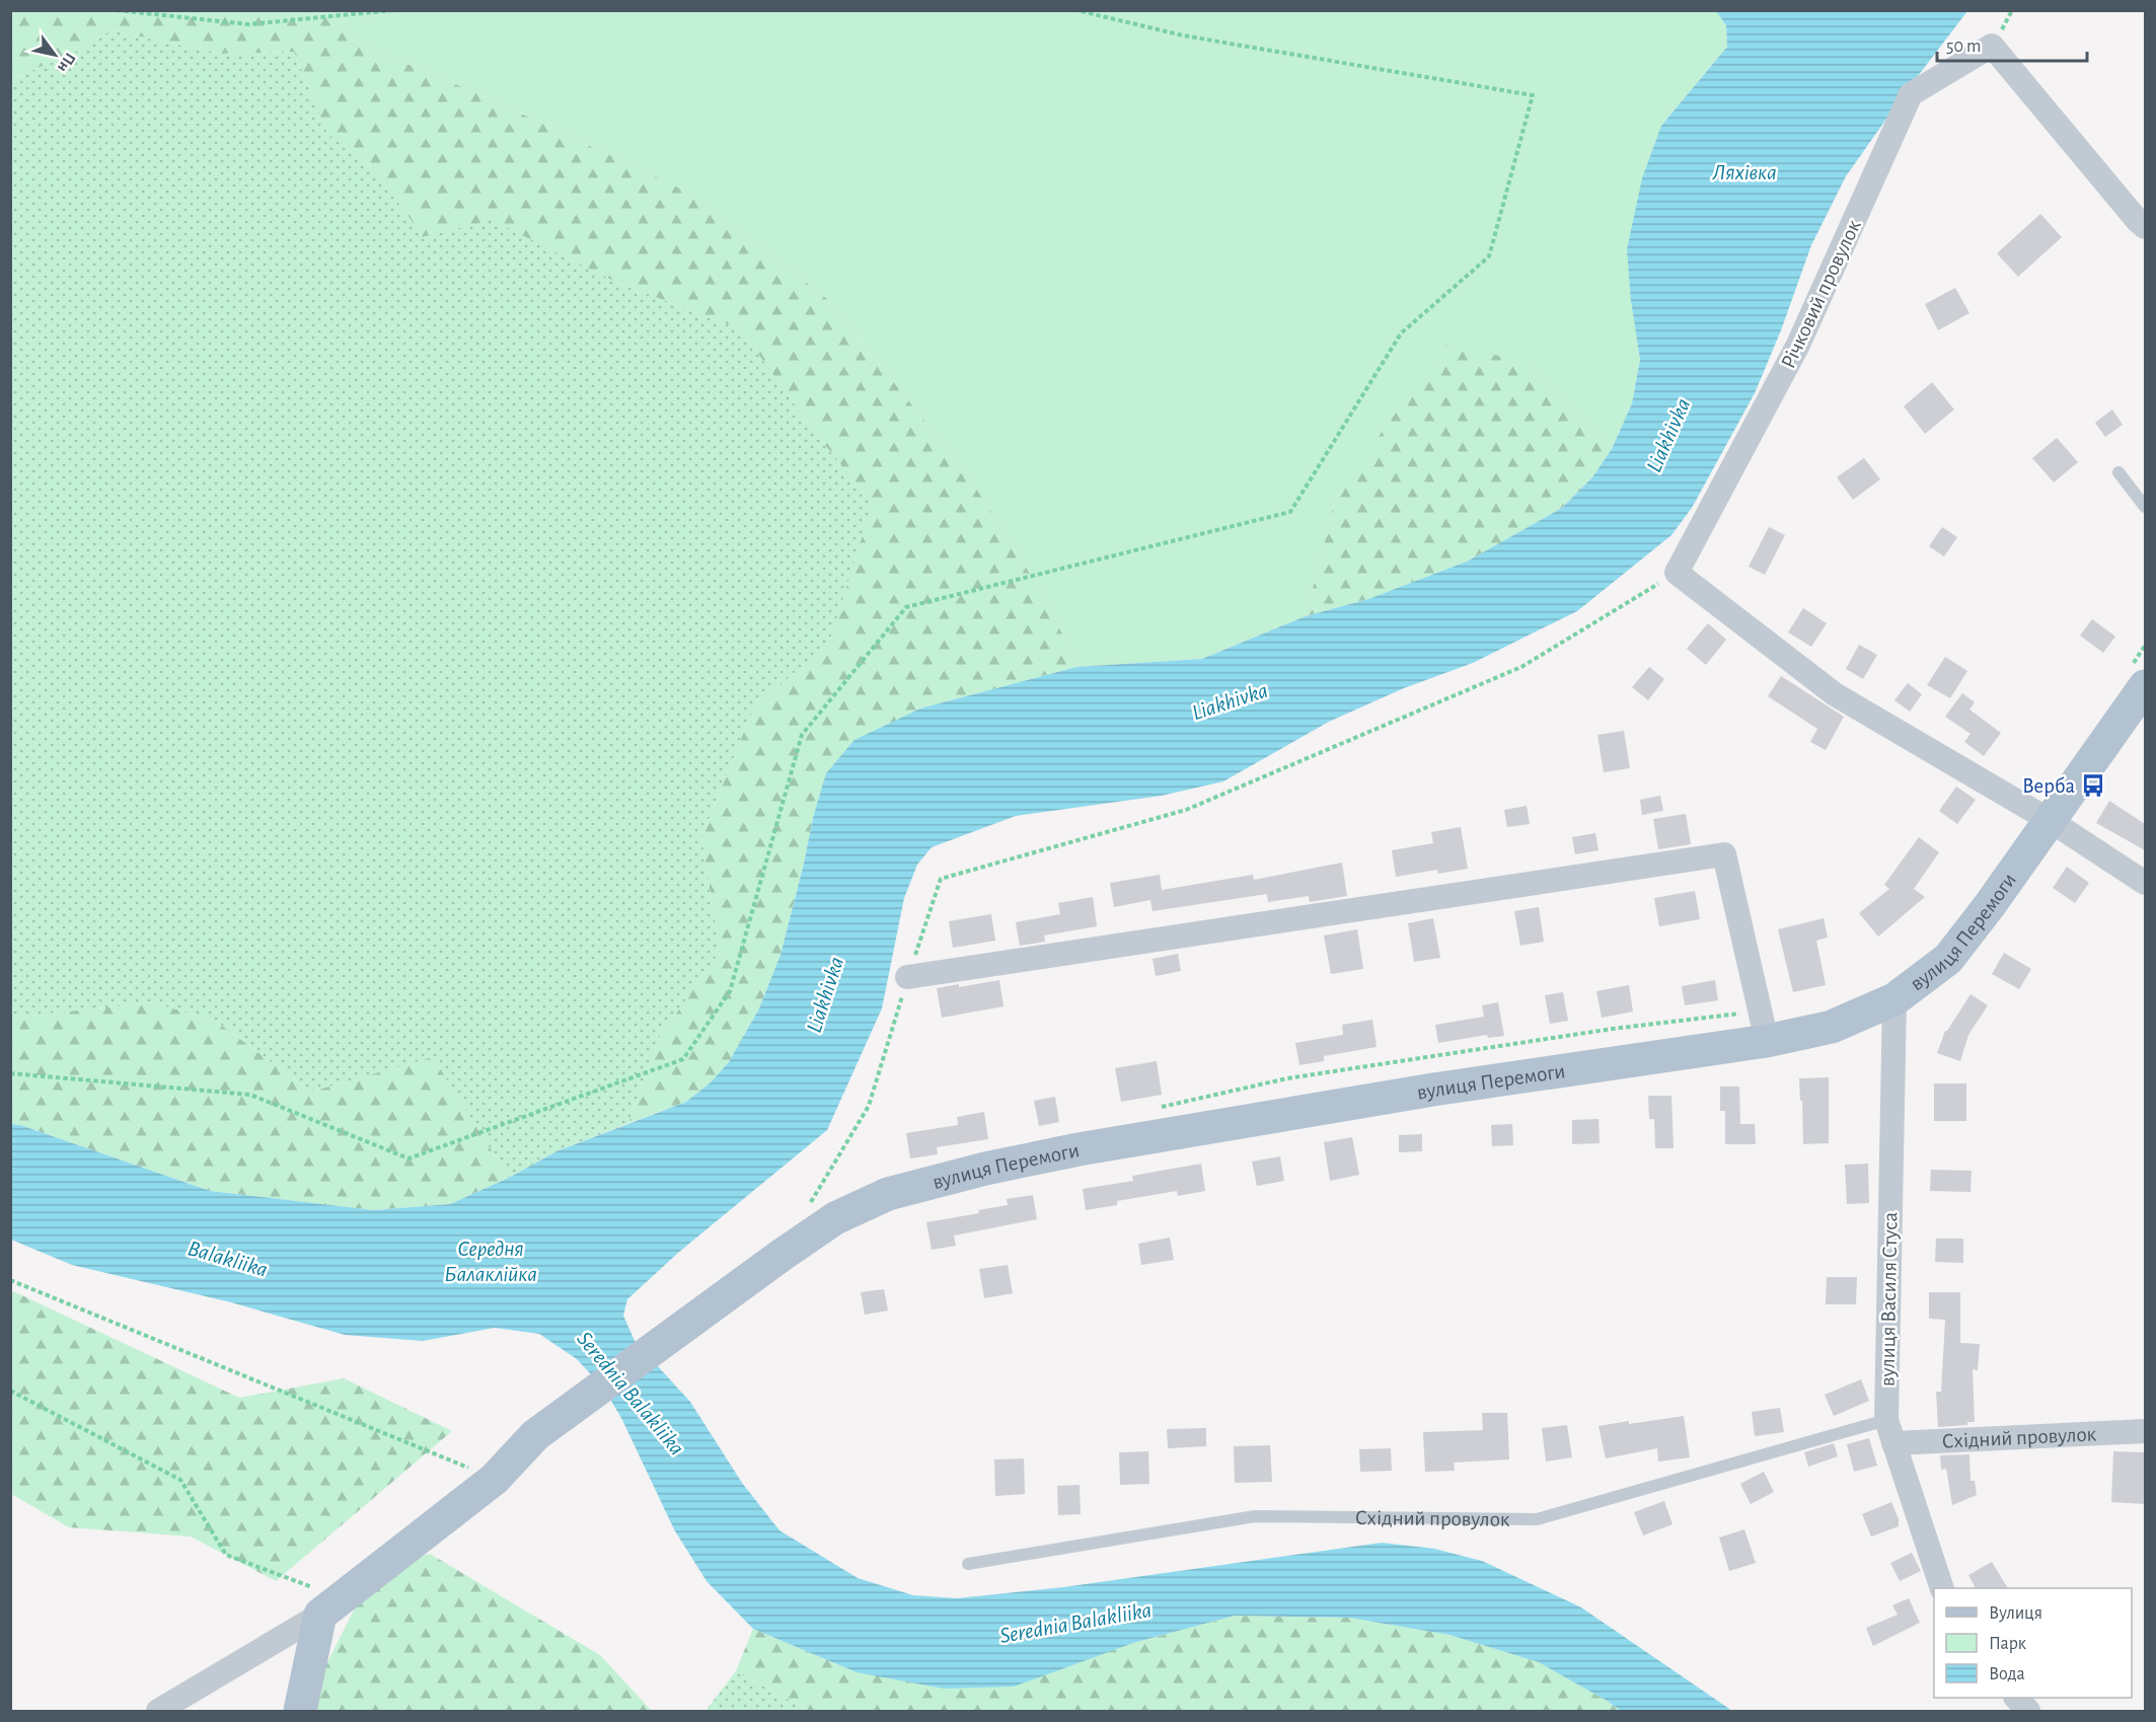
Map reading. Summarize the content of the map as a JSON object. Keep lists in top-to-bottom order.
{
  "streets": {
    "main road": ["вулиця Перемоги"],
    "street": ["Річковий провулок", "вулиця Василя Стуса", "Східний провулок"]
  },
  "crossings": [
    ["вулиця Перемоги", "вулиця Василя Стуса"],
    ["вулиця Василя Стуса", "Східний провулок"]
  ],
  "water": [
    "Ляхівка",
    "Liakhivka",
    "Середня Балаклійка",
    "Balakliika",
    "Serednia Balakliika"
  ],
  "places": {
    "bus stop": ["Верба"]
  },
  "legend": ["Вулиця", "Парк", "Вода"],
  "scale_bar": "50 m",
  "north": "bottom right"
}
